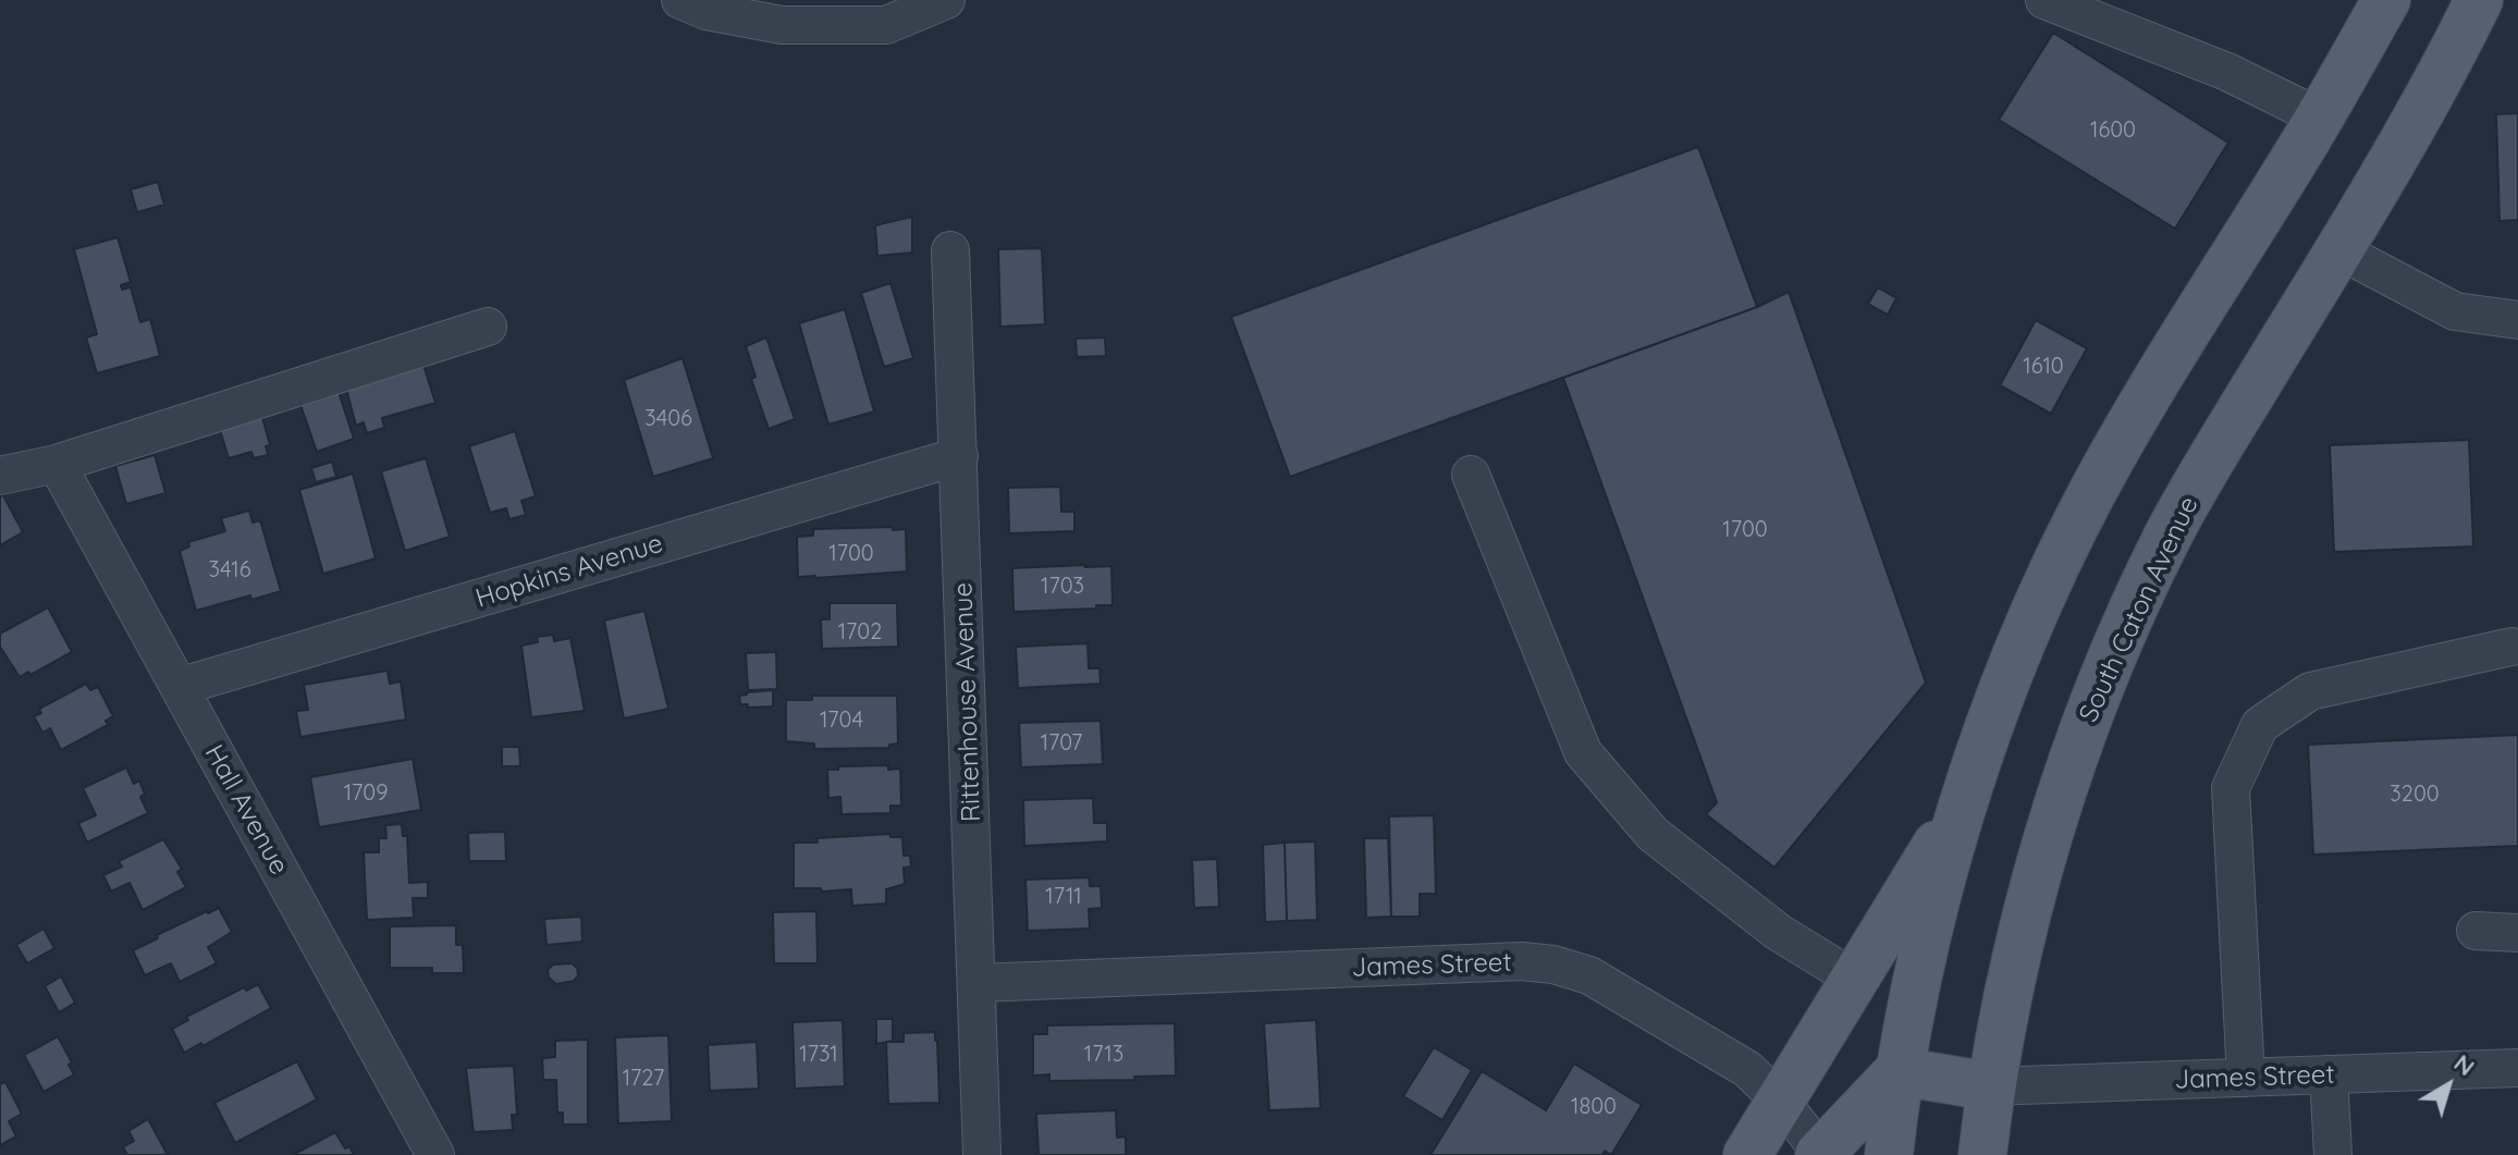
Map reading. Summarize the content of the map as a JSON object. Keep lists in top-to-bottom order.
{
  "streets": {
    "main road": ["South Caton Avenue"],
    "street": [
      "Hopkins Avenue",
      "Rittenhouse Avenue",
      "Hall Avenue",
      "James Street"
    ]
  },
  "crossings": [
    ["Hopkins Avenue", "Rittenhouse Avenue"],
    ["Hopkins Avenue", "Hall Avenue"],
    ["South Caton Avenue", "James Street"],
    ["Rittenhouse Avenue", "James Street"]
  ],
  "house_numbers": [
    "1600",
    "1610",
    "3406",
    "1700",
    "1700",
    "3416",
    "1703",
    "1702",
    "1704",
    "1707",
    "1709",
    "3200",
    "1711",
    "1731",
    "1713",
    "1727",
    "1800"
  ],
  "north": "top right"
}
